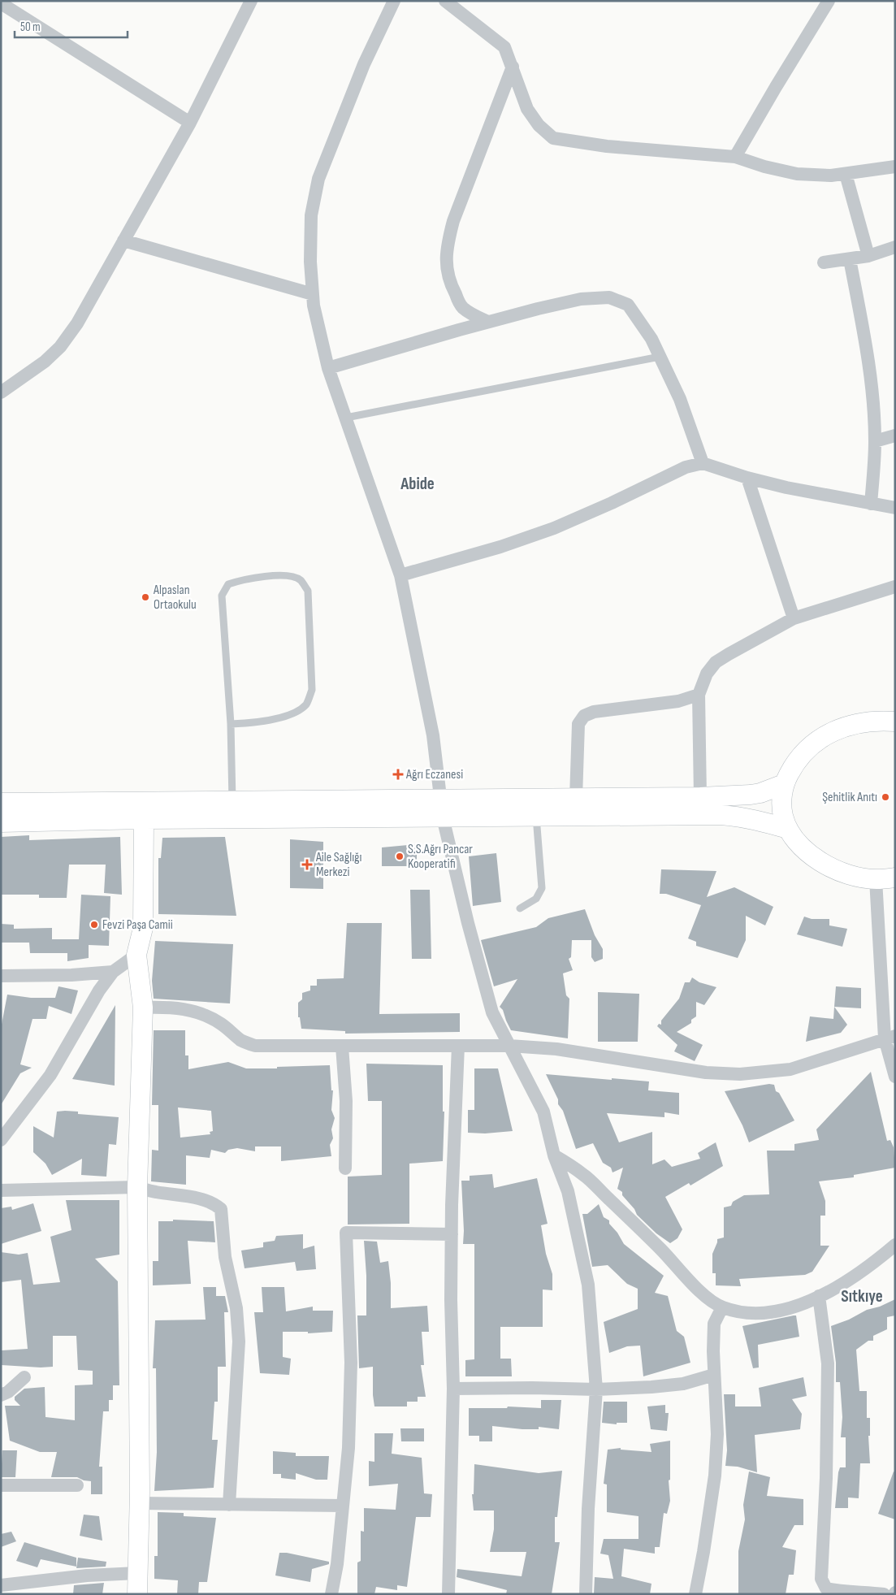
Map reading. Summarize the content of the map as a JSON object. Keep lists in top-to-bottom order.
{
  "districts": ["Abide", "Sıtkıye"],
  "places": {
    "other": [
      "Alpaslan Ortaokulu",
      "Şehitlik Anıtı",
      "S.S.Ağrı Pancar Kooperatifi",
      "Fevzi Paşa Camii"
    ],
    "health": ["Ağrı Eczanesi", "Aile Sağlığı Merkezi"]
  },
  "scale_bar": "50 m"
}
